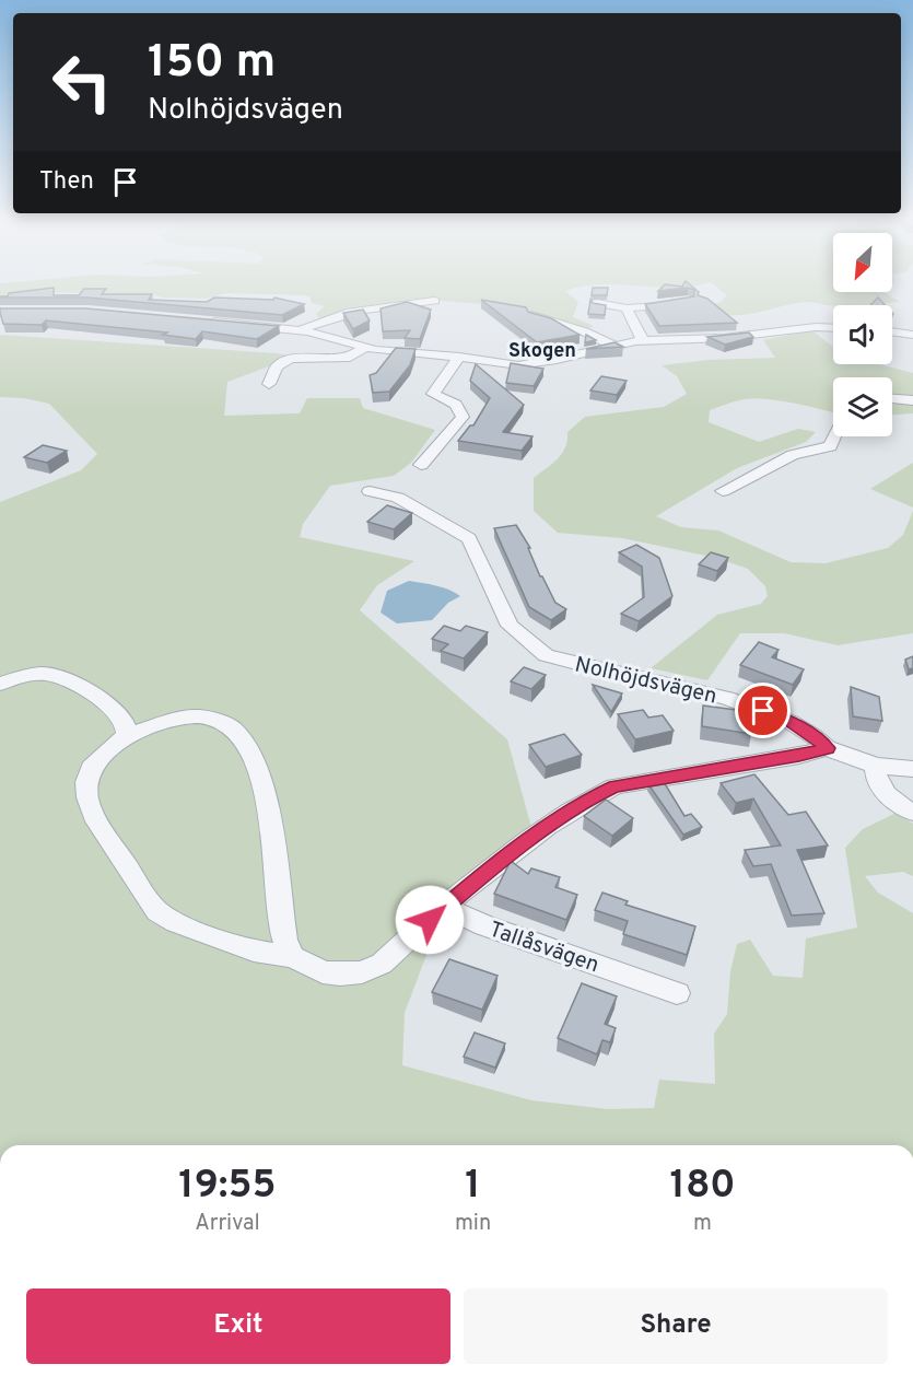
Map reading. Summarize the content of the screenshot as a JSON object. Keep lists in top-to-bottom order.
{
  "streets": {
    "street": ["Nolhöjdsvägen", "Tallåsvägen"]
  },
  "districts": ["Skogen"],
  "north": "bottom left",
  "page": {
    "turn": ["150 m", "Nolhöjdsvägen"],
    "then": "Then",
    "eta": [
      "19:55",
      "Arrival",
      "1",
      "min",
      "180",
      "m"
    ],
    "buttons": ["Exit", "Share"]
  }
}
